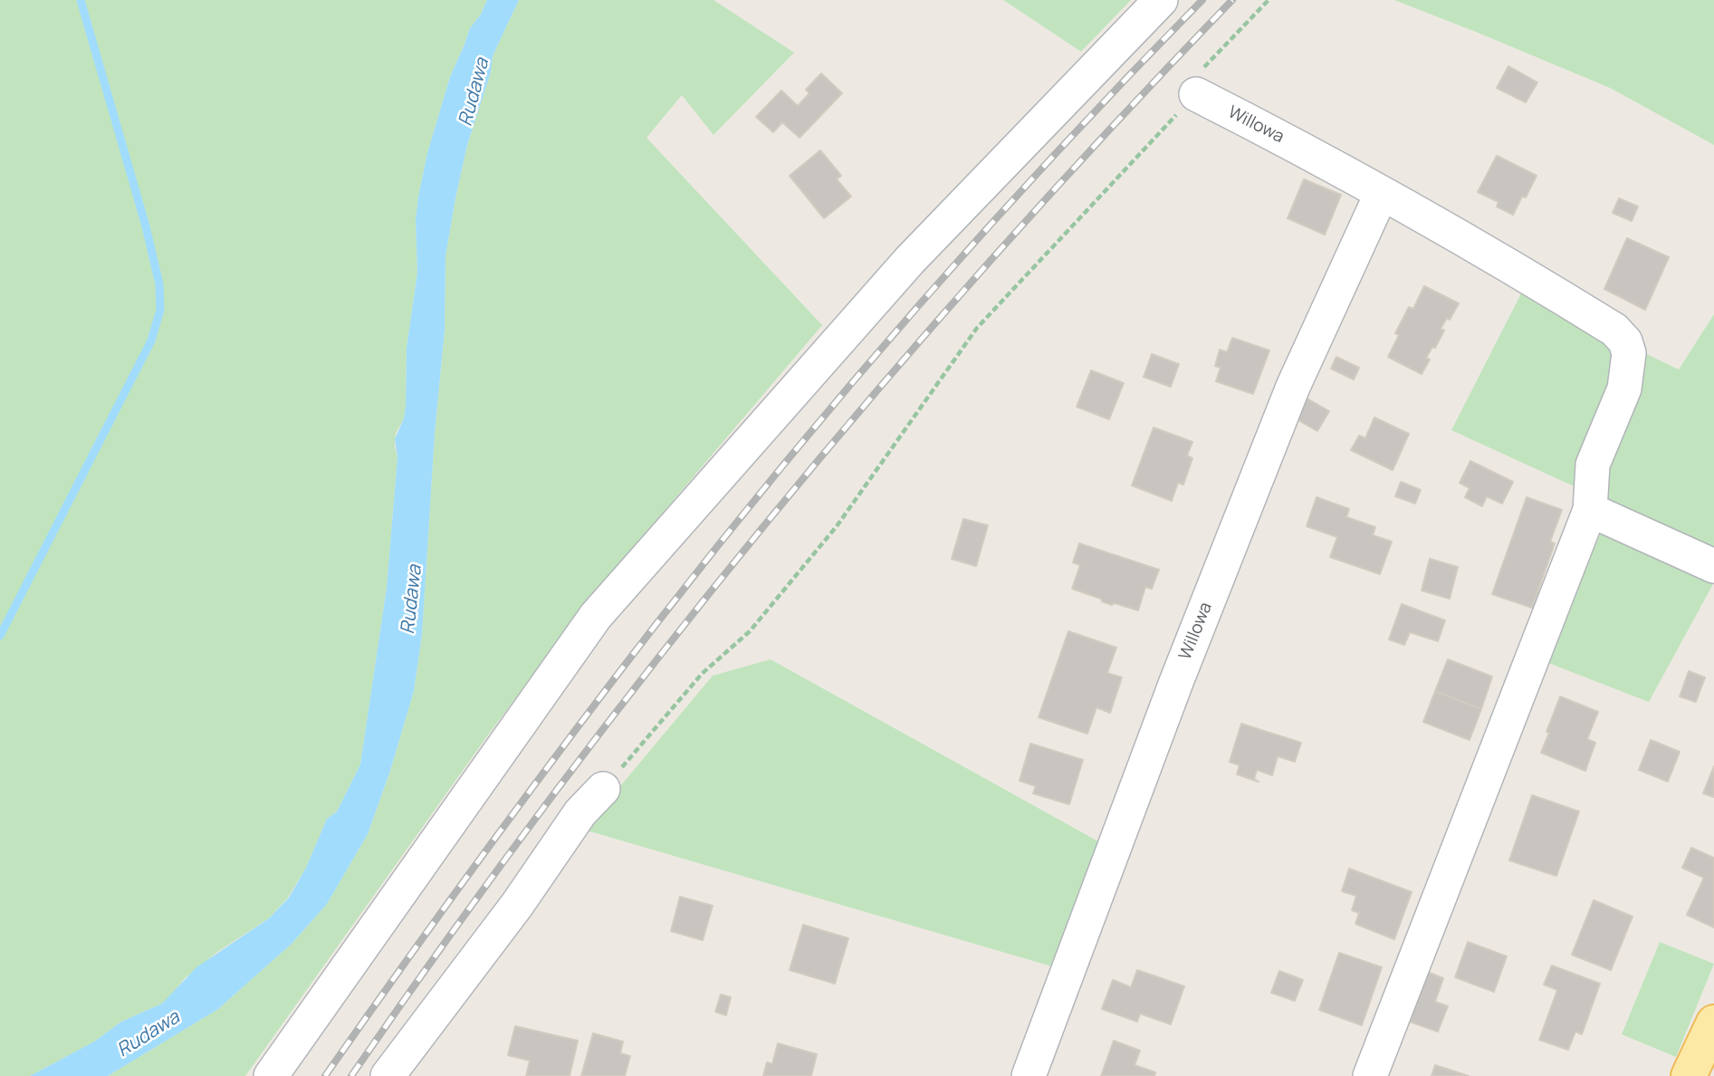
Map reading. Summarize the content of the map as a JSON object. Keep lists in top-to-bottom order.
{
  "streets": {
    "street": ["Willowa"]
  },
  "water": ["Rudawa"]
}
